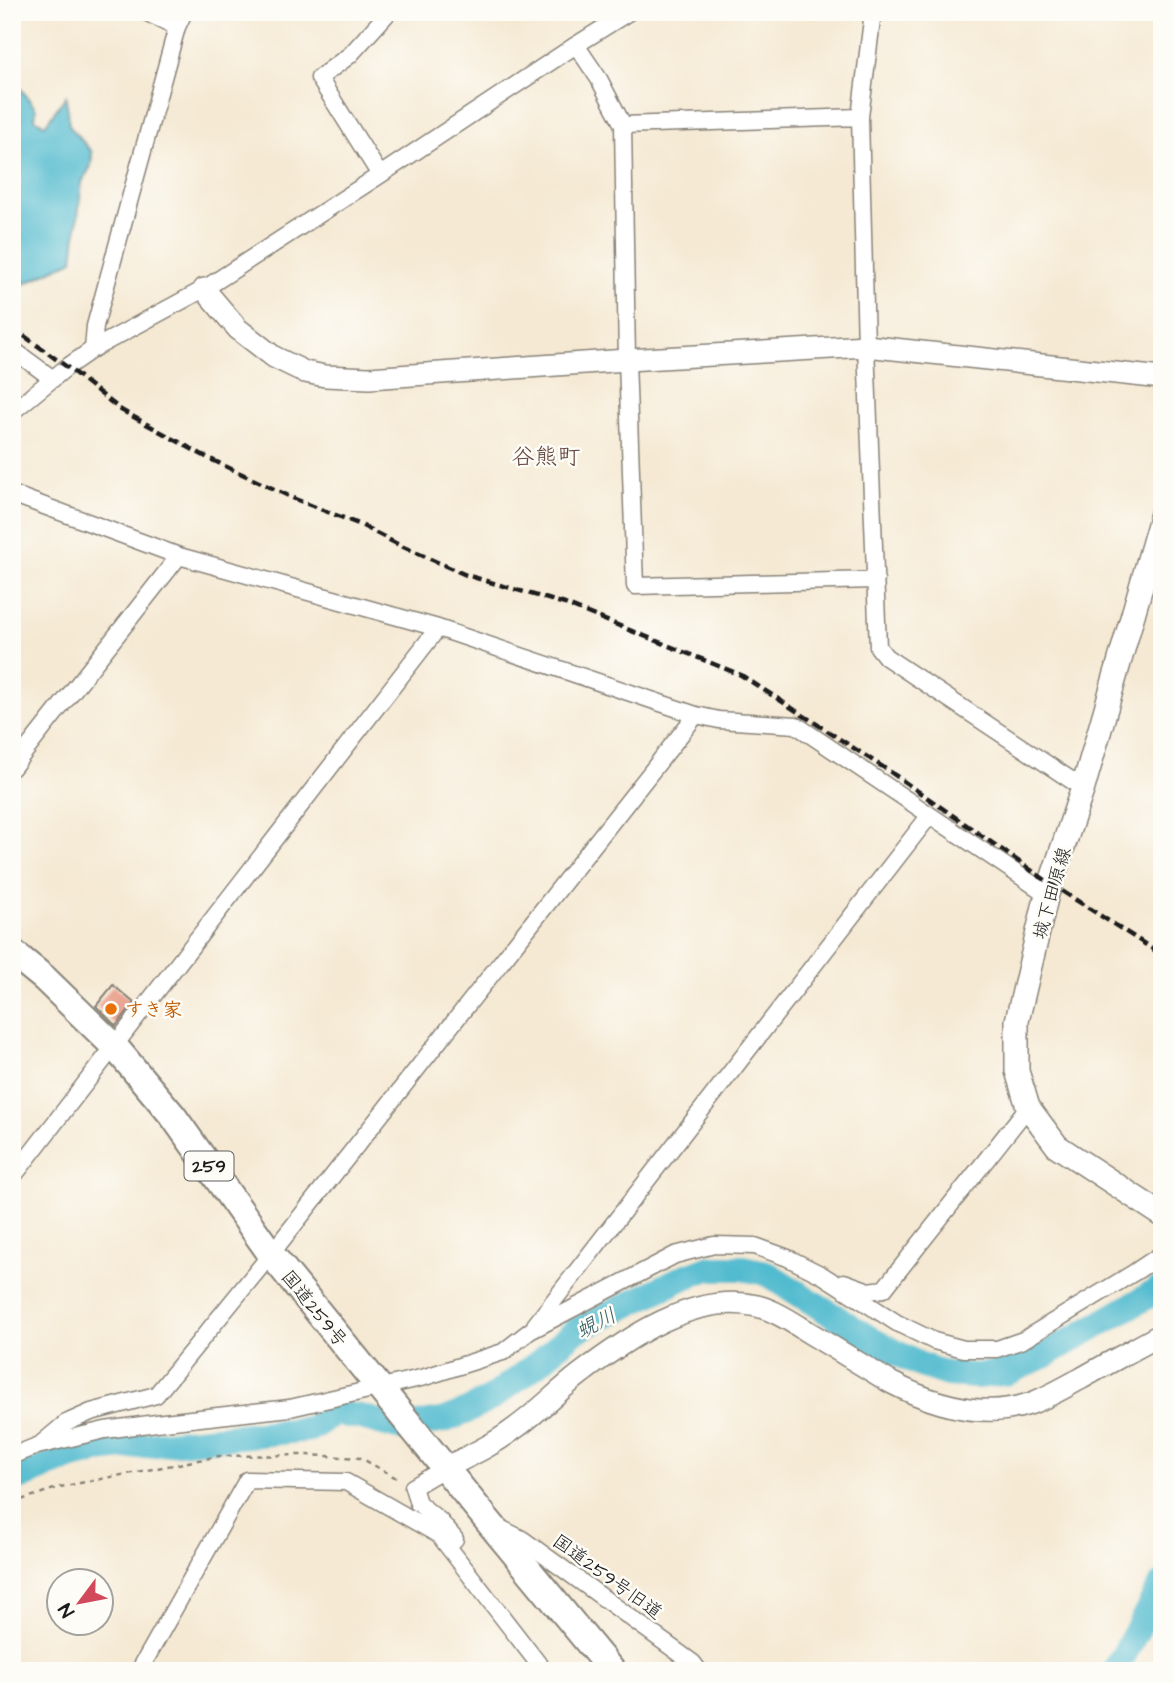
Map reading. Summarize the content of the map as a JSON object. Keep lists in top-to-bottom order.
{
  "streets": {
    "highway": ["259", "国道259号"],
    "main road": ["城下田原線"],
    "street": ["国道259号旧道"]
  },
  "crossings": [
    ["国道259号", "国道259号旧道"]
  ],
  "districts": ["谷熊町"],
  "water": ["蜆川"],
  "places": ["すき家"],
  "north": "bottom left"
}
